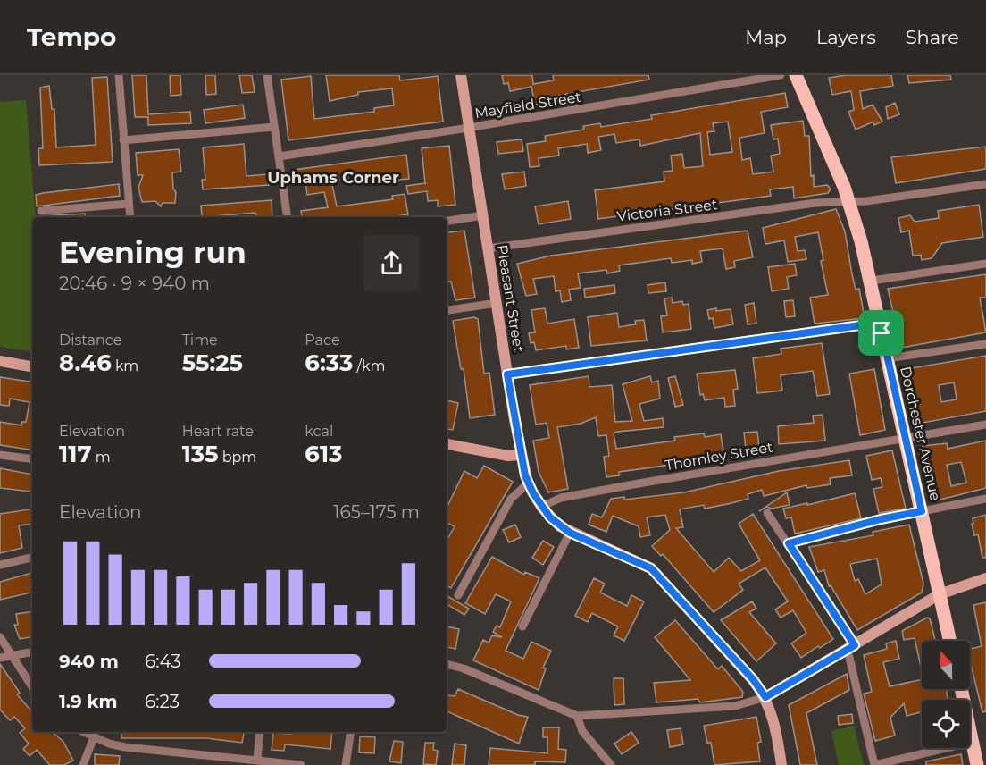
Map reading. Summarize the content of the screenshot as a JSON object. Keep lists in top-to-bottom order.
{
  "streets": {
    "main road": ["Dorchester Avenue"],
    "street": [
      "Mayfield Street",
      "Victoria Street",
      "Pleasant Street",
      "Thornley Street"
    ]
  },
  "crossings": [
    ["Mayfield Street", "Pleasant Street"],
    ["Victoria Street", "Pleasant Street"],
    ["Victoria Street", "Dorchester Avenue"],
    ["Pleasant Street", "Thornley Street"],
    ["Dorchester Avenue", "Thornley Street"]
  ],
  "districts": ["Uphams Corner"],
  "north": "top",
  "page": {
    "header": "Tempo",
    "nav": ["Map", "Layers", "Share"],
    "heading": ["Evening run", "20:46 · 9 × 940 m"],
    "stats": [
      ["Distance", "8.46 km"],
      ["Time", "55:25"],
      ["Pace", "6:33 /km"],
      ["Elevation", "117 m"],
      ["Heart rate", "135 bpm"],
      ["kcal", "613"]
    ],
    "chart": ["Elevation", "165–175 m"],
    "list": [
      {
        "name": "940 m",
        "note": "6:43"
      },
      {
        "name": "1.9 km",
        "note": "6:23"
      }
    ]
  }
}
